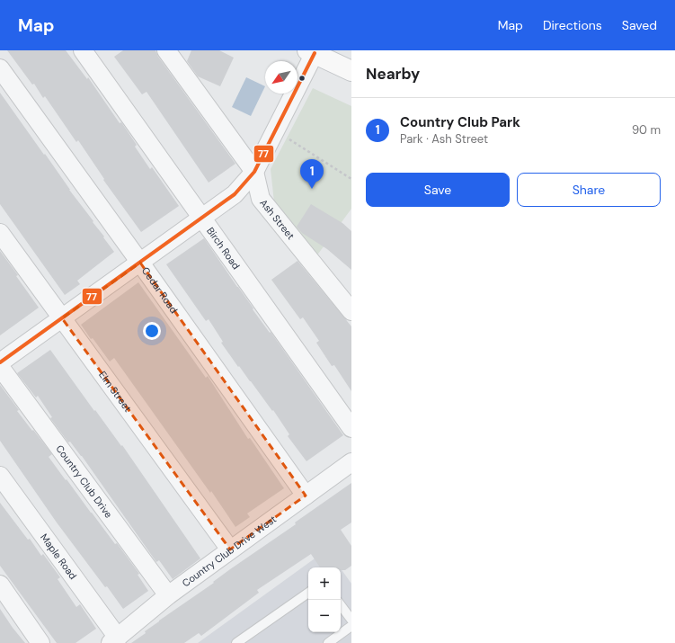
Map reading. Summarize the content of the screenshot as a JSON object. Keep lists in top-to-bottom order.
{
  "streets": {
    "street": [
      "Ash Street",
      "Birch Road",
      "Cedar Road",
      "Elm Street",
      "Country Club Drive",
      "Country Club Drive West",
      "Maple Road"
    ]
  },
  "crossings": [
    ["Cedar Road", "Country Club Drive West"],
    ["Elm Street", "Country Club Drive West"],
    ["Country Club Drive", "Country Club Drive West"],
    ["Country Club Drive West", "Maple Road"]
  ],
  "lines": ["transit line 77"],
  "north": "bottom left",
  "page": {
    "header": "Map",
    "nav": ["Map", "Directions", "Saved"],
    "heading": "Nearby",
    "list": [
      {
        "mark": "1",
        "name": "Country Club Park",
        "note": "Park · Ash Street",
        "value": "90 m"
      }
    ],
    "pins": "1",
    "buttons": ["Save", "Share"],
    "map_buttons": ["+", "−"]
  }
}
